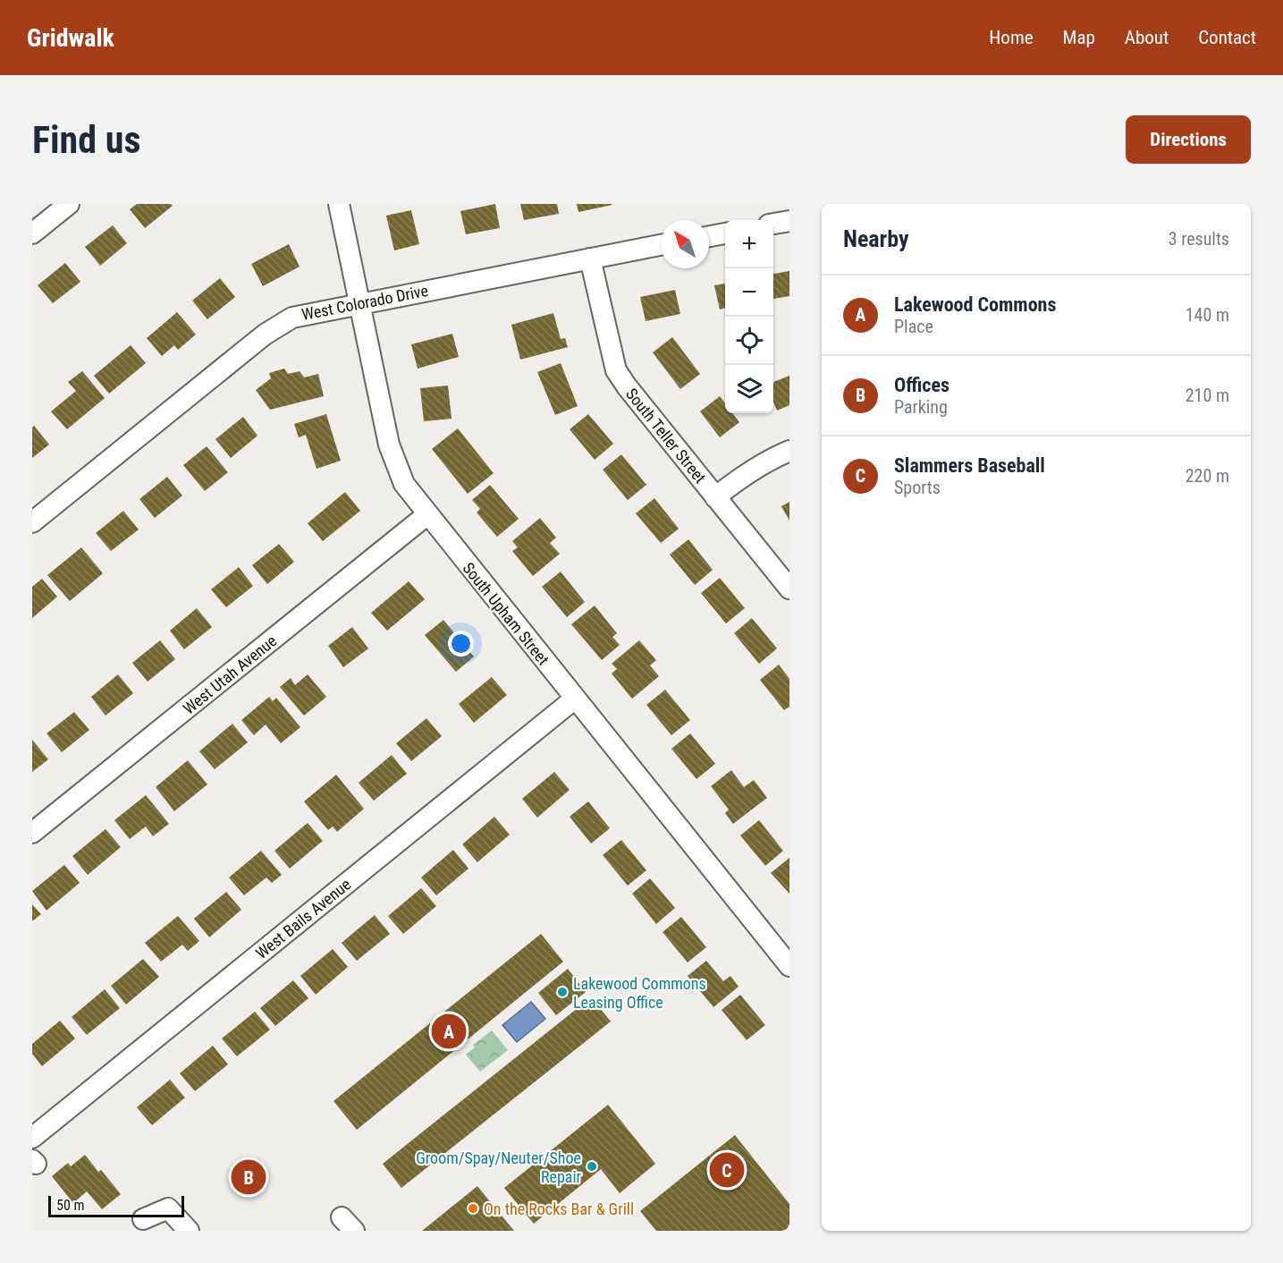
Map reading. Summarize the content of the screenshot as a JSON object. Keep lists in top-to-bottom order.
{
  "streets": {
    "street": [
      "West Colorado Drive",
      "South Teller Street",
      "South Upham Street",
      "West Utah Avenue",
      "West Bails Avenue"
    ]
  },
  "crossings": [
    ["West Colorado Drive", "South Teller Street"],
    ["West Colorado Drive", "South Upham Street"],
    ["South Upham Street", "West Utah Avenue"],
    ["South Upham Street", "West Bails Avenue"]
  ],
  "places": ["Lakewood Commons Leasing Office", "Groom/Spay/Neuter/Shoe Repair", "On the Rocks Bar & Grill"],
  "scale_bar": "50 m",
  "north": "top left",
  "page": {
    "header": "Gridwalk",
    "nav": [
      "Home",
      "Map",
      "About",
      "Contact"
    ],
    "buttons": "Directions",
    "title": "Find us",
    "heading": ["Nearby", "3 results"],
    "map_buttons": ["+", "−"],
    "list": [
      {
        "mark": "A",
        "name": "Lakewood Commons",
        "note": "Place",
        "value": "140 m"
      },
      {
        "mark": "B",
        "name": "Offices",
        "note": "Parking",
        "value": "210 m"
      },
      {
        "mark": "C",
        "name": "Slammers Baseball",
        "note": "Sports",
        "value": "220 m"
      }
    ],
    "pins": ["A", "C", "B"],
    "scale": "50 m"
  }
}
